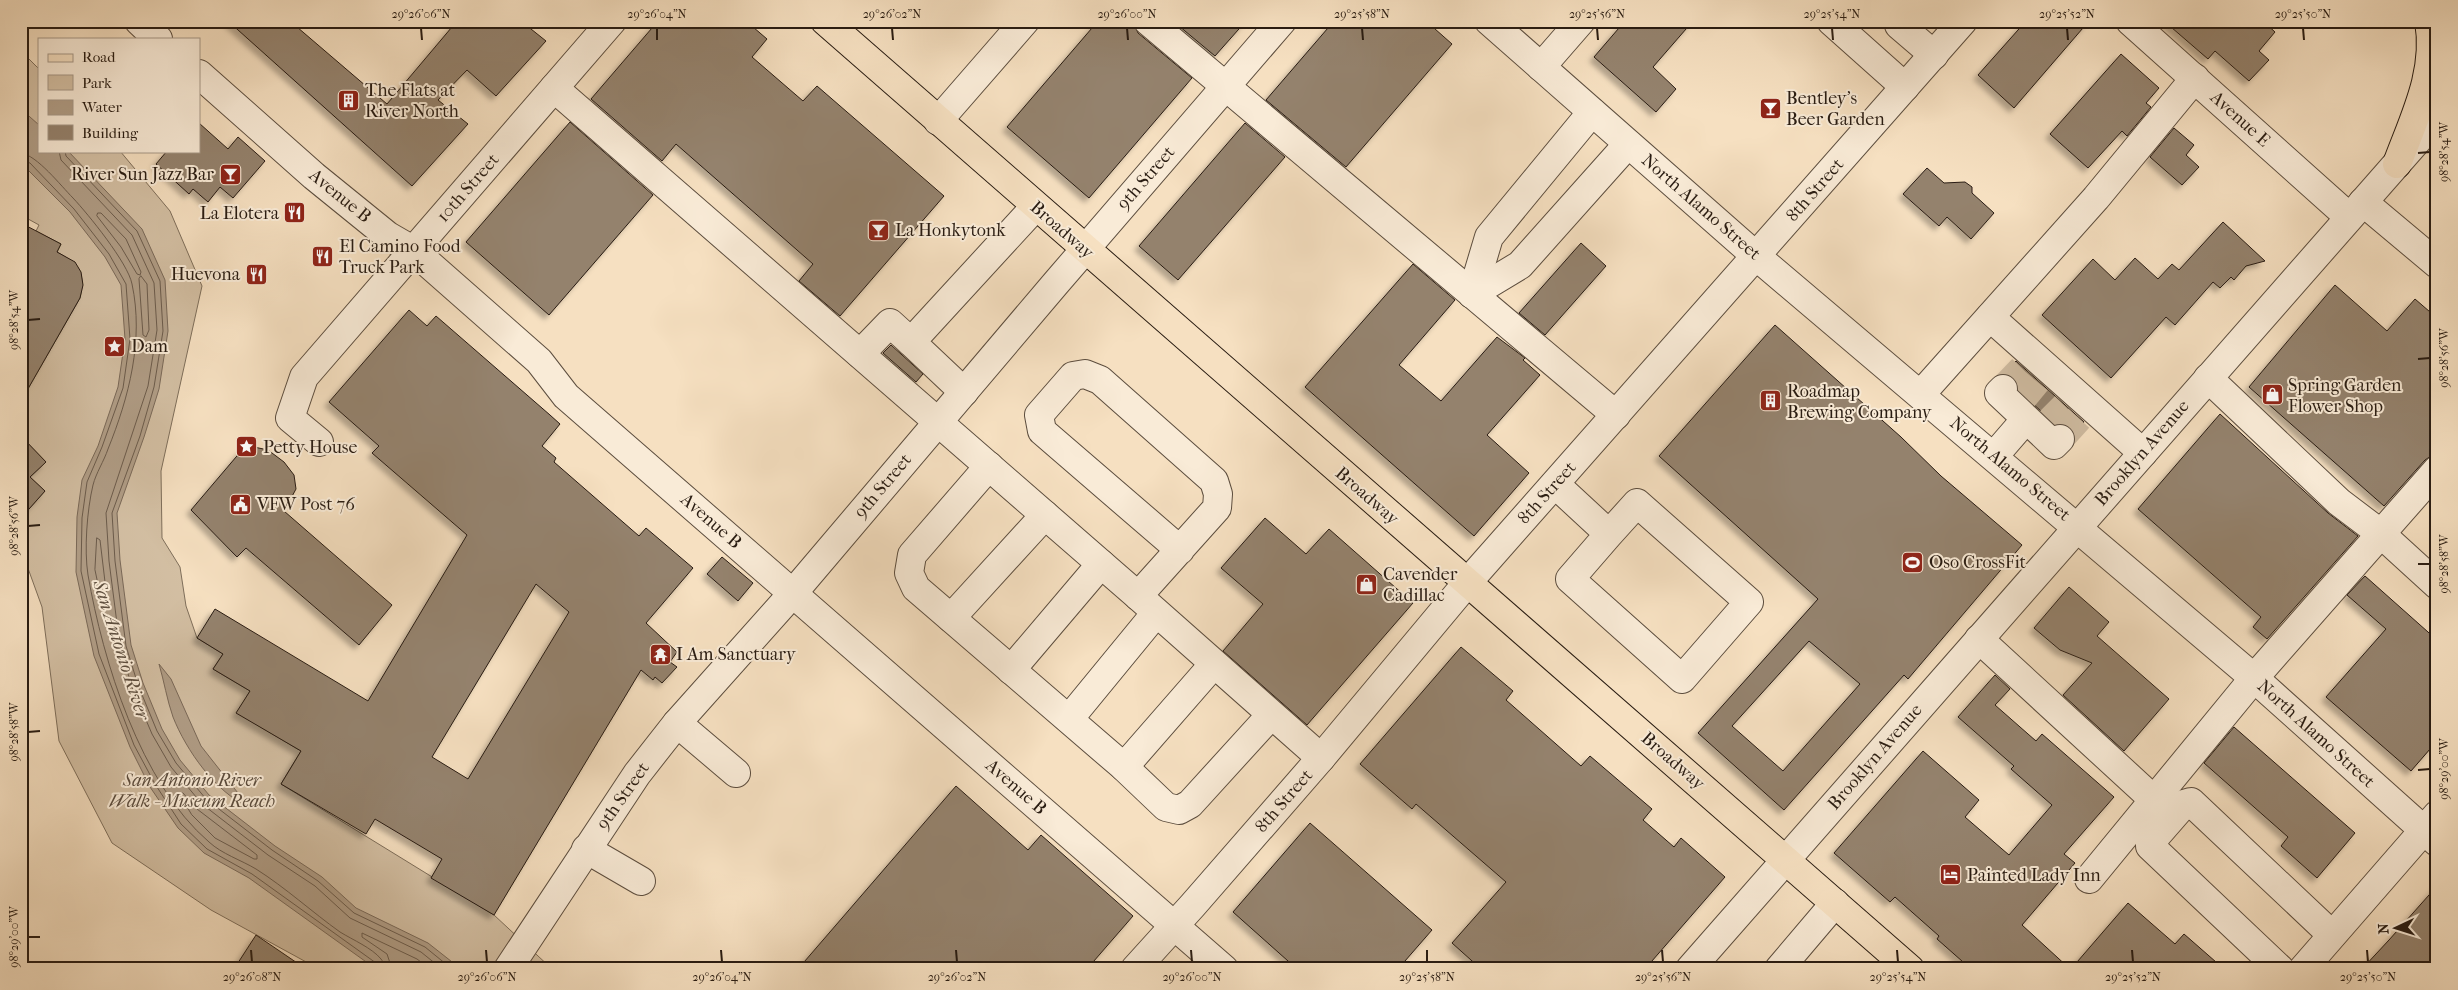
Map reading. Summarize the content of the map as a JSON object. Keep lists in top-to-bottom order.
{
  "streets": {
    "main road": ["Broadway"],
    "street": [
      "Avenue E",
      "9th Street",
      "10th Street",
      "8th Street",
      "Avenue B",
      "North Alamo Street",
      "Brooklyn Avenue"
    ]
  },
  "crossings": [
    ["Avenue E", "Brooklyn Avenue"],
    ["9th Street", "Avenue B"],
    ["9th Street", "Broadway"],
    ["10th Street", "Avenue B"],
    ["8th Street", "Avenue B"],
    ["8th Street", "North Alamo Street"],
    ["8th Street", "Broadway"],
    ["North Alamo Street", "Brooklyn Avenue"],
    ["Broadway", "Brooklyn Avenue"]
  ],
  "water": ["San Antonio River"],
  "parks": ["San Antonio River Walk - Museum Reach"],
  "places": {
    "building": ["The Flats at River North", "Roadmap Brewing Company"],
    "bar": ["Bentley's Beer Garden", "River Sun Jazz Bar", "La Honkytonk"],
    "restaurant": ["La Elotera", "El Camino Food Truck Park", "Huevona"],
    "place": ["Dam", "Petty House"],
    "shop": ["Spring Garden Flower Shop", "Cavender Cadillac"],
    "public building": ["VFW Post 76"],
    "sports": ["Oso CrossFit"],
    "temple": ["I Am Sanctuary"],
    "hotel": ["Painted Lady Inn"]
  },
  "legend": [
    "Road",
    "Park",
    "Water",
    "Building"
  ],
  "north": "left",
  "coordinates": [
    "29°26'06\"N",
    "29°26'04\"N",
    "29°26'02\"N",
    "29°26'00\"N",
    "29°25'58\"N",
    "29°25'56\"N",
    "29°25'54\"N",
    "29°25'52\"N",
    "29°25'50\"N",
    "98°28'54\"W",
    "98°28'56\"W",
    "98°28'58\"W",
    "98°29'00\"W",
    "29°26'08\"N"
  ]
}
